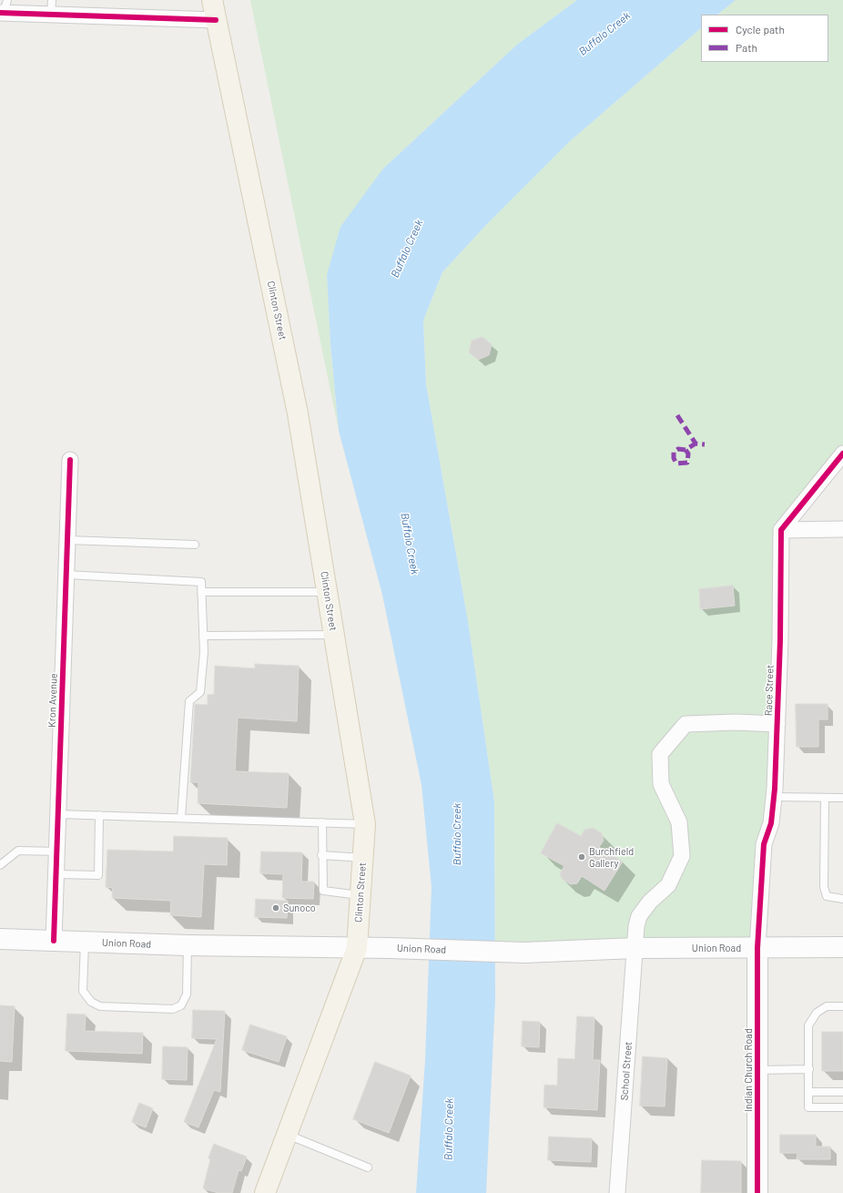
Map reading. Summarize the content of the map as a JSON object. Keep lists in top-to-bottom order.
{
  "streets": {
    "main road": ["Clinton Street", "Union Road", "Indian Church Road"],
    "street": ["Race Street", "Kron Avenue", "School Street"]
  },
  "crossings": [
    ["Clinton Street", "Union Road"],
    ["Race Street", "Union Road"],
    ["Race Street", "Indian Church Road"],
    ["Race Street", "School Street"],
    ["Kron Avenue", "Union Road"],
    ["Union Road", "Indian Church Road"],
    ["Union Road", "School Street"]
  ],
  "water": ["Buffalo Creek"],
  "places": ["Burchfield Gallery", "Sunoco"],
  "legend": ["Cycle path", "Path"]
}
